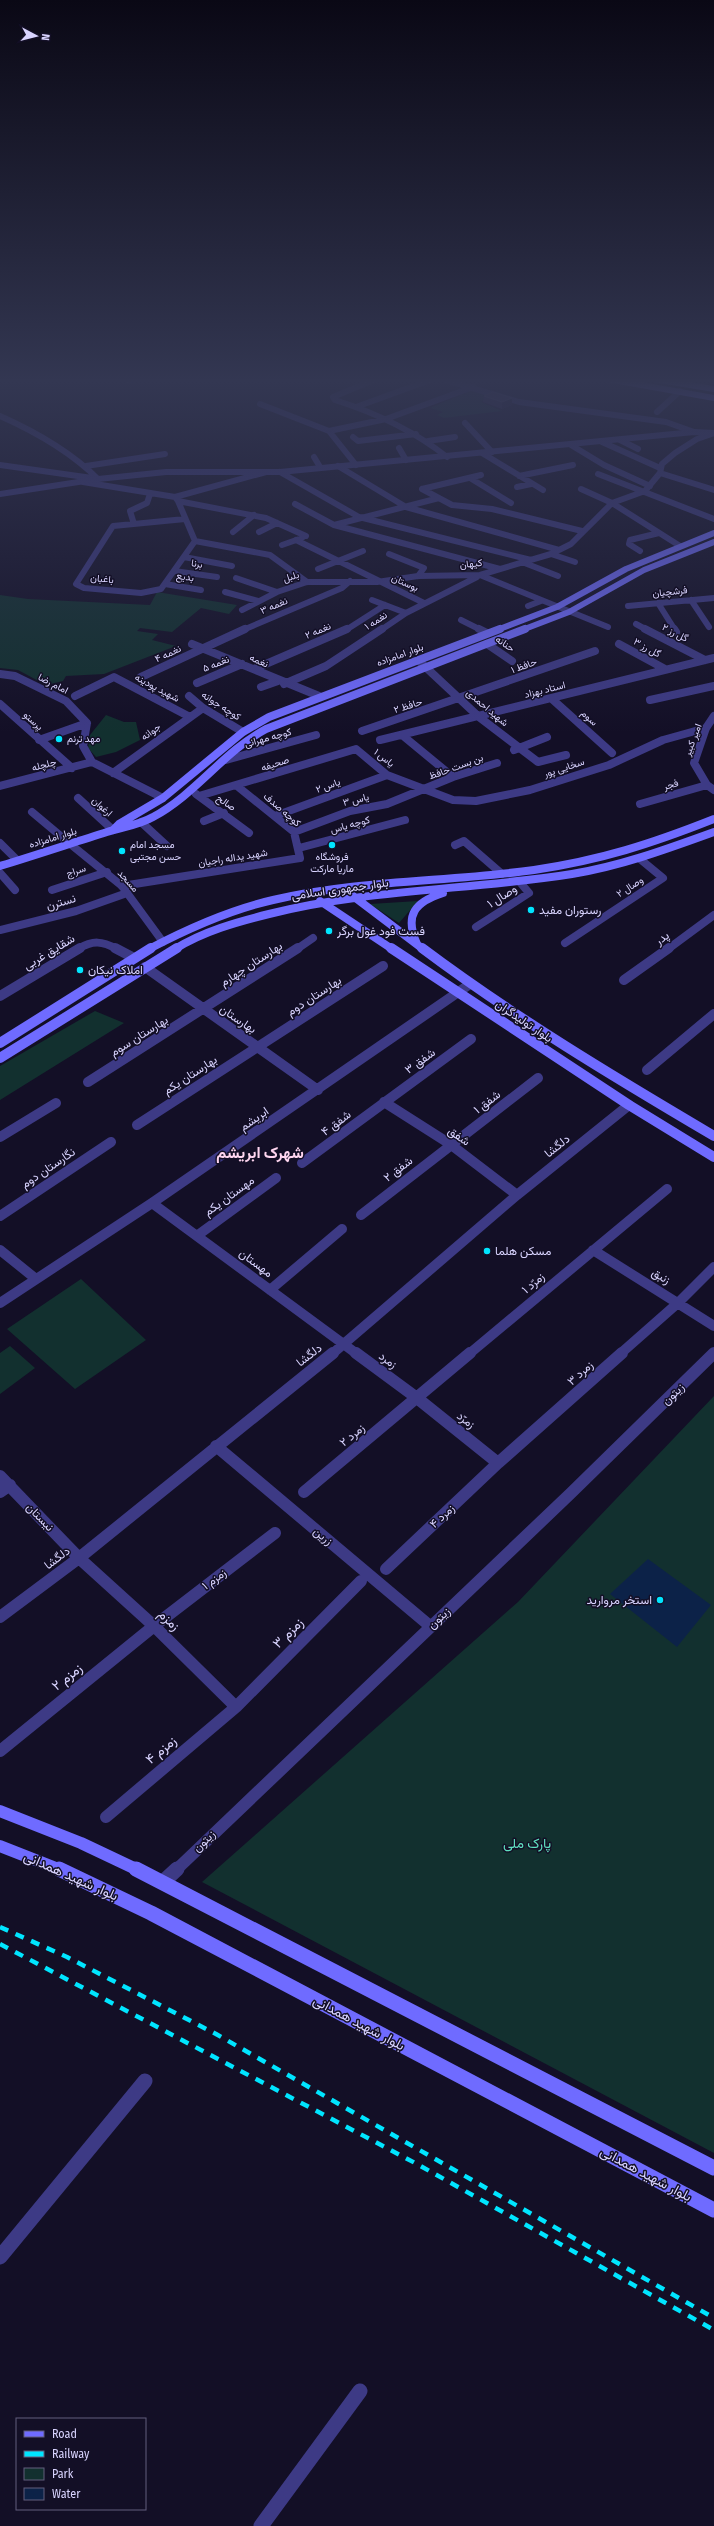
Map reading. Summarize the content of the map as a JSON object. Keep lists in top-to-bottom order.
{
  "streets": {
    "main road": [
      "بلوار امامزاده",
      "بلوار جمهوری اسلامی",
      "بلوار تولیدگران",
      "بلوار شهید همدانی"
    ],
    "street": [
      "برنا",
      "کیهان",
      "بدیع",
      "بلبل",
      "باغبان",
      "بوستان",
      "فرشچیان",
      "نغمه ۳",
      "نغمه ۱",
      "نغمه ۲",
      "گل رز ۲",
      "حنانه",
      "گل رز ۳",
      "نغمه ۴",
      "نغمه",
      "نغمه ۵",
      "حافظ ۱",
      "امام رضا",
      "شهید پودینه",
      "استاد بهزاد",
      "کوچه جوانه",
      "حافظ ۲",
      "شهید احمدی",
      "سوم",
      "پرستو",
      "جوانه",
      "کوچه مهرانی",
      "امیر کبیر",
      "یاس ۱",
      "صحیفه",
      "چلچله",
      "بن بست حافظ",
      "سخایی پور",
      "فجر",
      "یاس ۲",
      "یاس ۳",
      "صالح",
      "ارغوان",
      "کوچه صدف",
      "کوچه یاس",
      "شهید یداله راجیان",
      "سراج",
      "مسجد",
      "وصال ۲",
      "وصال ۱",
      "نسترن",
      "پدر",
      "شقایق غربی",
      "بهارستان چهارم",
      "بهارستان دوم",
      "بهارستان",
      "بهارستان سوم",
      "شفق ۳",
      "بهارستان یکم",
      "شفق ۱",
      "ابریشم",
      "شفق ۴",
      "شفق",
      "دلگشا",
      "نگارستان دوم",
      "شفق ۲",
      "مهستان یکم",
      "مهستان",
      "زنبق",
      "زمرّد ۱",
      "زمرد",
      "زمرد ۳",
      "زیتون",
      "زمرّد",
      "زمرد ۲",
      "زمرد ۴",
      "نیستان",
      "زرین",
      "زمزم ۱",
      "زمزم",
      "زمزم ۳",
      "زمزم ۲",
      "زمزم ۴"
    ]
  },
  "crossings": [
    ["کیهان", "بلبل"],
    ["کیهان", "بوستان"],
    ["کیهان", "نغمه ۳"],
    ["کیهان", "نغمه ۱"],
    ["بدیع", "باغبان"],
    ["بلبل", "نغمه ۳"],
    ["بوستان", "نغمه ۱"],
    ["نغمه ۳", "نغمه ۴"],
    ["نغمه ۳", "نغمه"],
    ["نغمه ۱", "نغمه"],
    ["نغمه ۲", "نغمه"],
    ["گل رز ۲", "استاد بهزاد"],
    ["حنانه", "بلوار امامزاده"],
    ["گل رز ۳", "استاد بهزاد"],
    ["نغمه ۴", "نغمه"],
    ["بلوار امامزاده", "نغمه"],
    ["بلوار امامزاده", "کوچه جوانه"],
    ["بلوار امامزاده", "شهید احمدی"],
    ["بلوار امامزاده", "کوچه مهرانی"],
    ["بلوار امامزاده", "صالح"],
    ["بلوار امامزاده", "ارغوان"],
    ["بلوار امامزاده", "مسجد"],
    ["نغمه", "نغمه ۵"],
    ["حافظ ۱", "حافظ ۲"],
    ["حافظ ۱", "شهید احمدی"],
    ["شهید پودینه", "جوانه"],
    ["استاد بهزاد", "شهید احمدی"],
    ["استاد بهزاد", "سوم"],
    ["کوچه جوانه", "جوانه"],
    ["حافظ ۲", "شهید احمدی"],
    ["پرستو", "چلچله"],
    ["امیر کبیر", "سخایی پور"],
    ["امیر کبیر", "فجر"],
    ["یاس ۱", "صحیفه"],
    ["یاس ۱", "بن بست حافظ"],
    ["یاس ۱", "سخایی پور"],
    ["یاس ۱", "یاس ۲"],
    ["یاس ۱", "یاس ۳"],
    ["صحیفه", "صالح"],
    ["صحیفه", "کوچه صدف"],
    ["بن بست حافظ", "سخایی پور"],
    ["بن بست حافظ", "یاس ۳"],
    ["سخایی پور", "یاس ۳"],
    ["یاس ۲", "کوچه صدف"],
    ["یاس ۳", "کوچه صدف"],
    ["کوچه صدف", "کوچه یاس"],
    ["کوچه صدف", "شهید یداله راجیان"],
    ["شهید یداله راجیان", "مسجد"],
    ["شهید یداله راجیان", "نسترن"],
    ["سراج", "مسجد"],
    ["مسجد", "بلوار جمهوری اسلامی"],
    ["مسجد", "نسترن"],
    ["وصال ۲", "بلوار جمهوری اسلامی"],
    ["بلوار جمهوری اسلامی", "وصال ۱"],
    ["بلوار جمهوری اسلامی", "شقایق غربی"],
    ["بلوار جمهوری اسلامی", "بهارستان"],
    ["بلوار جمهوری اسلامی", "بلوار تولیدگران"],
    ["بهارستان چهارم", "بهارستان"],
    ["بهارستان چهارم", "بهارستان سوم"],
    ["بهارستان دوم", "بهارستان"],
    ["بهارستان دوم", "بهارستان یکم"],
    ["بهارستان", "بهارستان سوم"],
    ["بهارستان", "بهارستان یکم"],
    ["بهارستان", "ابریشم"],
    ["بلوار تولیدگران", "ابریشم"],
    ["بلوار تولیدگران", "دلگشا"],
    ["شفق ۳", "شفق ۴"],
    ["شفق ۳", "شفق"],
    ["شفق ۱", "شفق"],
    ["شفق ۱", "شفق ۲"],
    ["ابریشم", "مهستان"],
    ["شفق ۴", "شفق"],
    ["شفق", "دلگشا"],
    ["شفق", "شفق ۲"],
    ["دلگشا", "مهستان"],
    ["دلگشا", "زمرد"],
    ["دلگشا", "نیستان"],
    ["دلگشا", "زرین"],
    ["دلگشا", "زمزم"],
    ["مهستان یکم", "مهستان"],
    ["مهستان", "زمرد"],
    ["زنبق", "زمرّد ۱"],
    ["زنبق", "زمرد ۳"],
    ["زمرّد ۱", "زمرد"],
    ["زمرّد ۱", "زمرّد"],
    ["زمرّد ۱", "زمرد ۲"],
    ["زمرد", "زمرّد"],
    ["زمرد", "زمرد ۲"],
    ["زمرد ۳", "زمرّد"],
    ["زمرد ۳", "زمرد ۴"],
    ["زیتون", "زرین"],
    ["زمرّد", "زمرد ۲"],
    ["زمرّد", "زمرد ۴"],
    ["نیستان", "زمزم"],
    ["زمزم ۱", "زمزم"],
    ["زمزم ۱", "زمزم ۲"],
    ["زمزم", "زمزم ۳"],
    ["زمزم", "زمزم ۲"],
    ["زمزم", "زمزم ۴"],
    ["زمزم ۳", "زمزم ۴"]
  ],
  "districts": ["شهرک ابریشم"],
  "parks": ["پارک ملی"],
  "places": [
    "مهد ترنم",
    "فروشگاه ماریا مارکت",
    "مسجد امام حسن مجتبی",
    "رستوران مفید",
    "فست فود غول برگر",
    "املاک نیکان",
    "مسکن هلما",
    "استخر مروارید"
  ],
  "legend": [
    "Road",
    "Railway",
    "Park",
    "Water"
  ],
  "north": "right"
}
